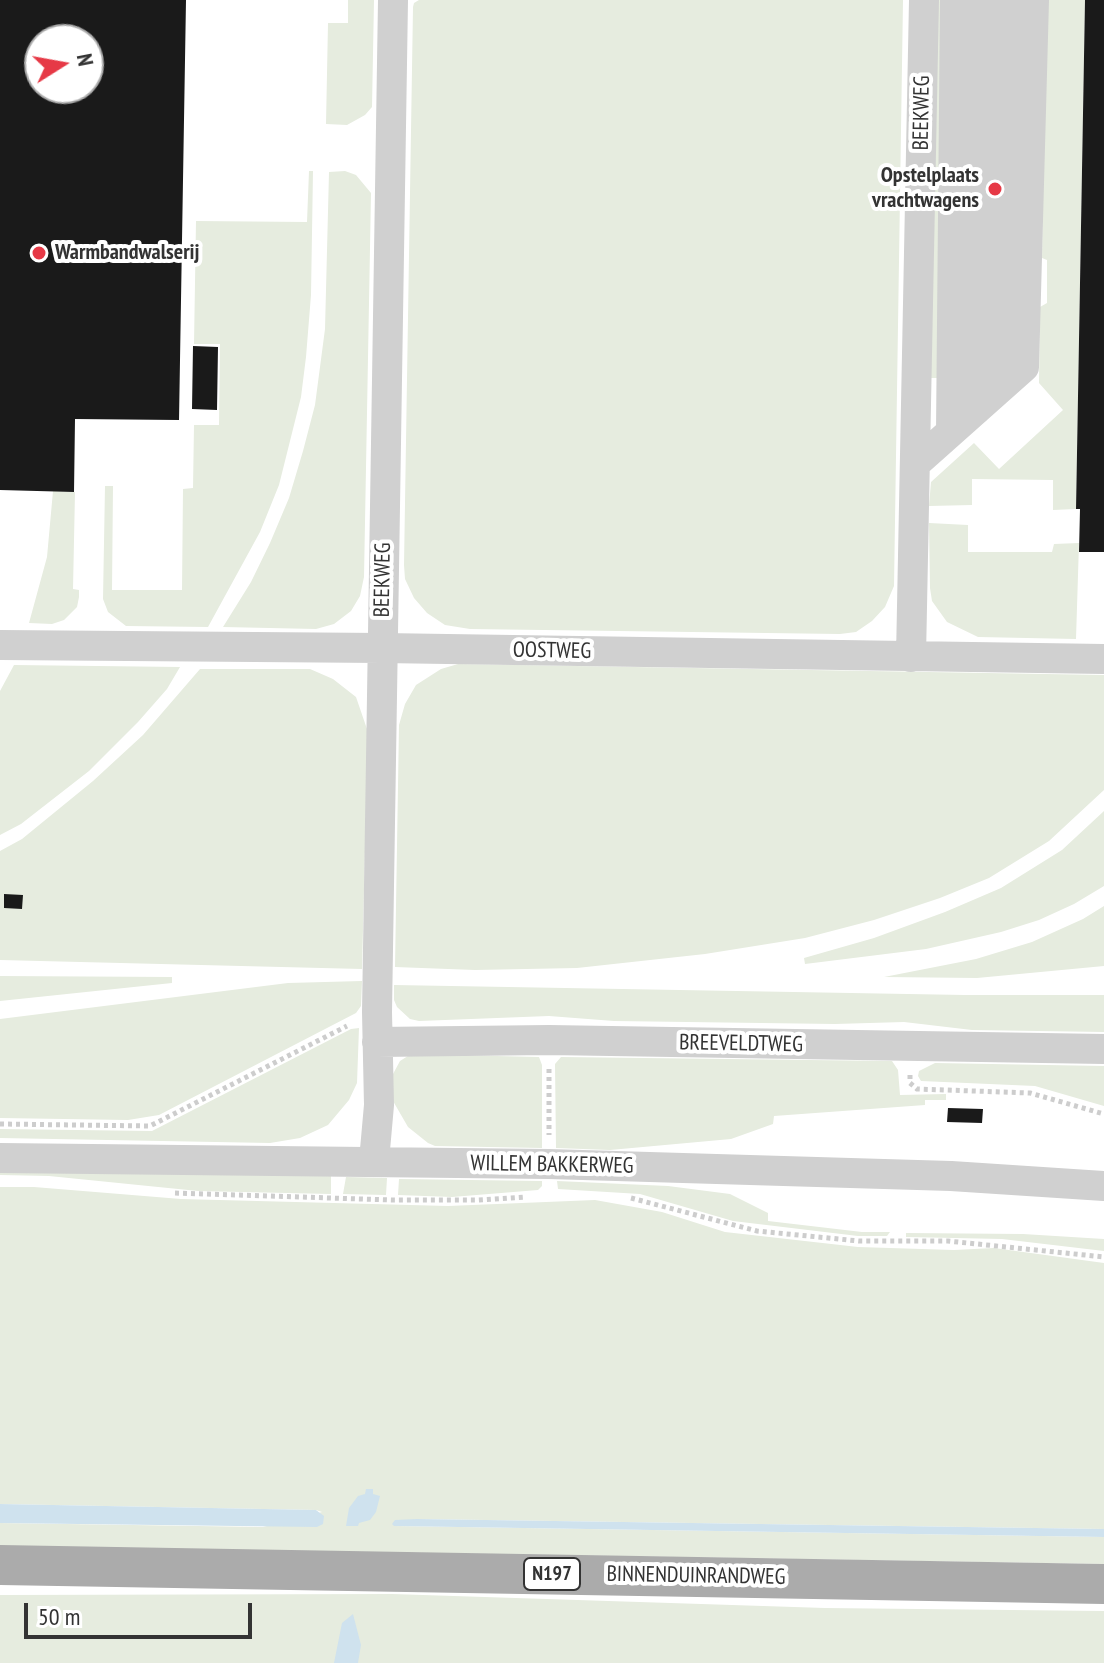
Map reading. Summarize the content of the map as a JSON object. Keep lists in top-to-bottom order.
{
  "streets": {
    "main road": ["N197", "BINNENDUINRANDWEG"],
    "lane": [
      "BEEKWEG",
      "OOSTWEG",
      "BREEVELDTWEG",
      "WILLEM BAKKERWEG"
    ]
  },
  "crossings": [
    ["BEEKWEG", "OOSTWEG"],
    ["BEEKWEG", "BREEVELDTWEG"],
    ["BEEKWEG", "WILLEM BAKKERWEG"]
  ],
  "places": ["Opstelplaats vrachtwagens", "Warmbandwalserij"],
  "scale_bar": "50 m",
  "north": "right"
}
